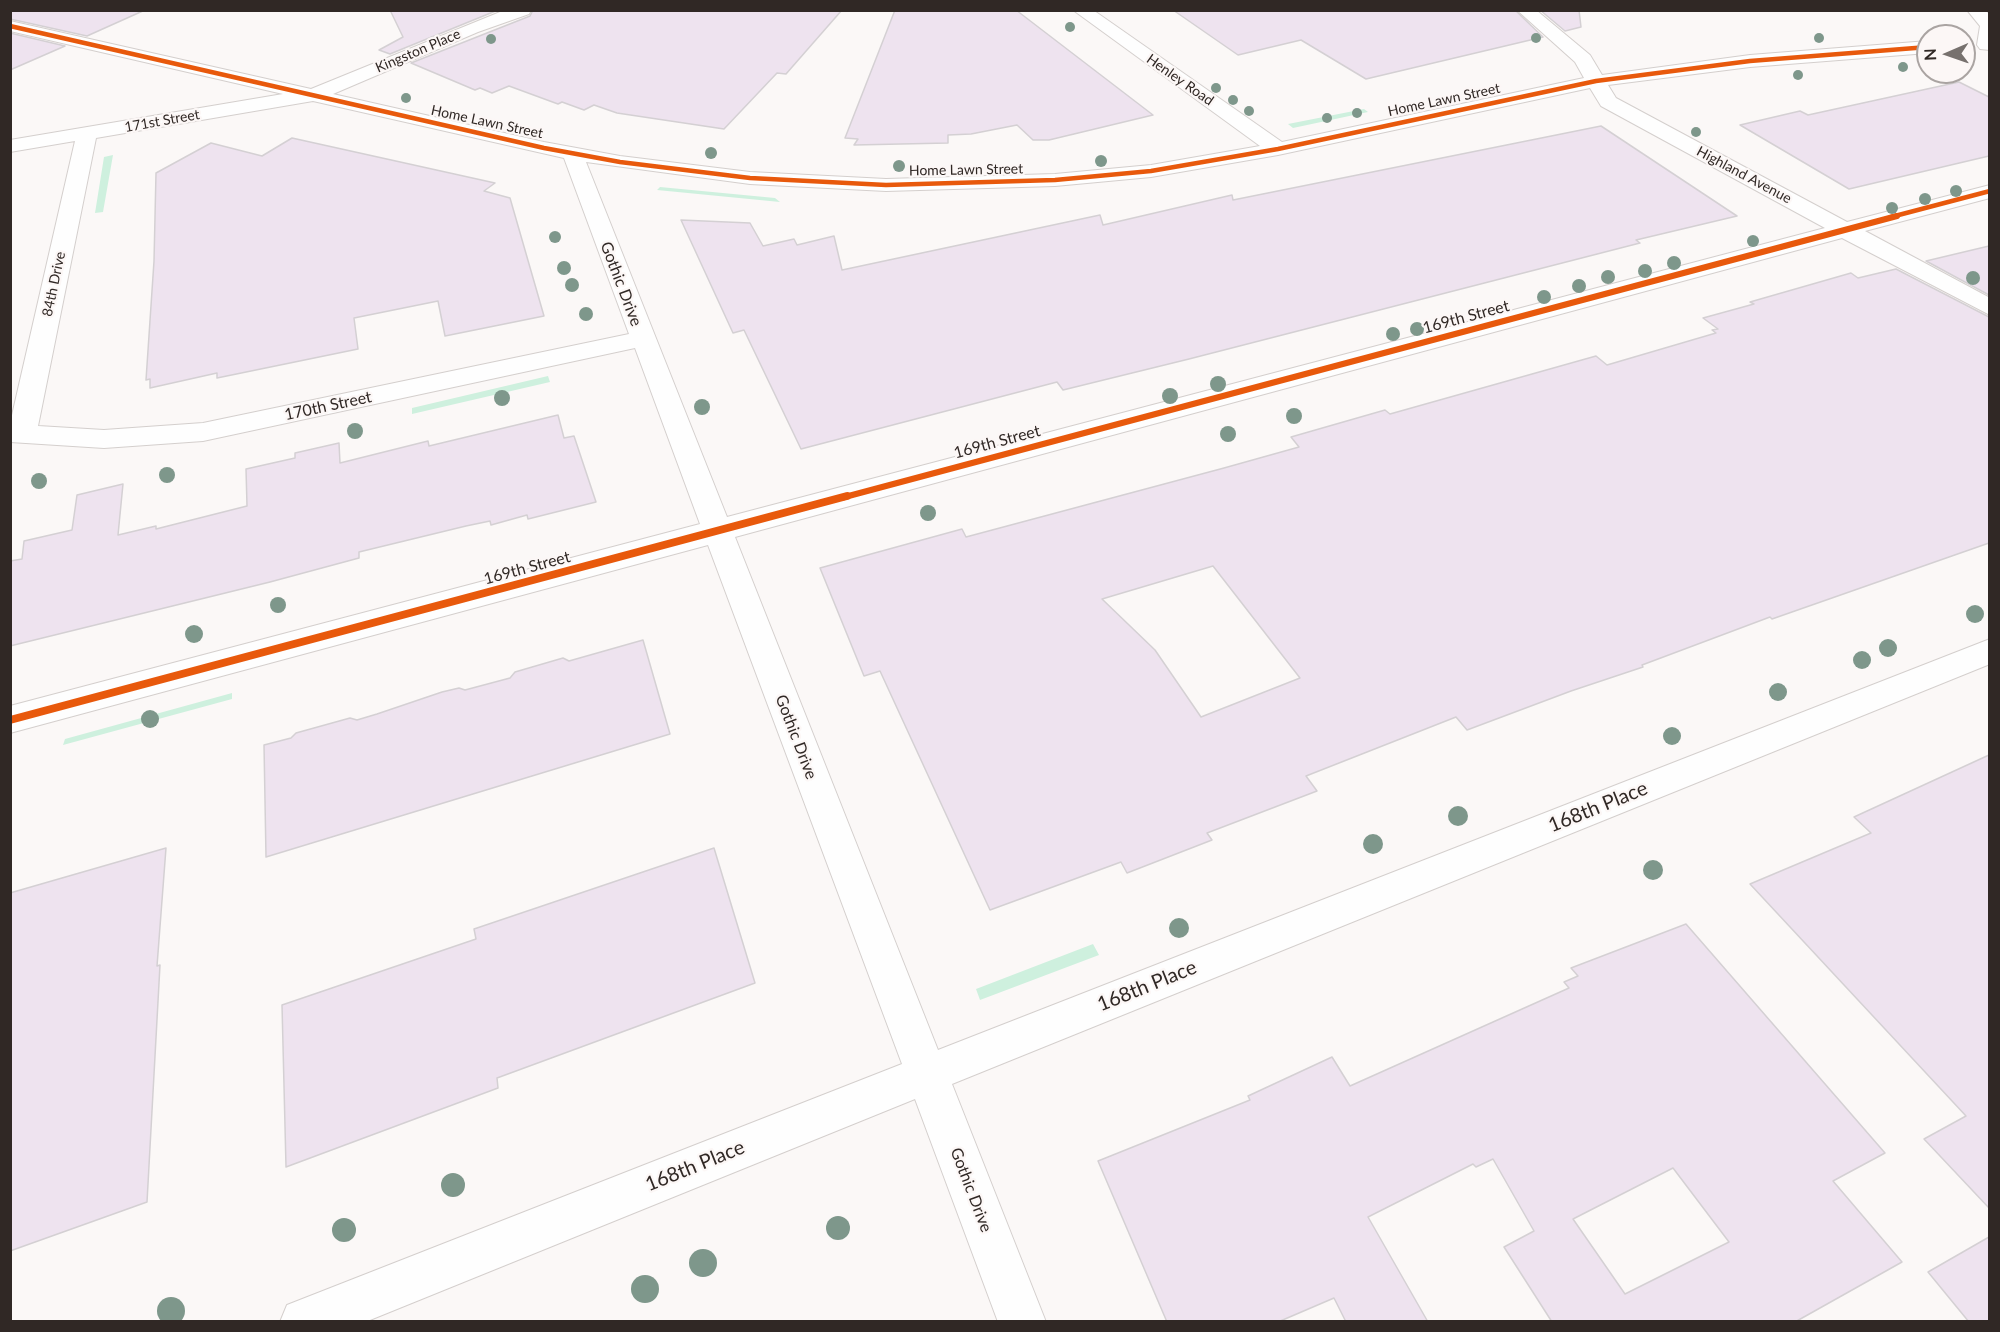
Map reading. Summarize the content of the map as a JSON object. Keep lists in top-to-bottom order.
{
  "streets": {
    "street": [
      "Kingston Place",
      "Henley Road",
      "Home Lawn Street",
      "171st Street",
      "Highland Avenue",
      "84th Drive",
      "Gothic Drive",
      "169th Street",
      "170th Street",
      "168th Place"
    ]
  },
  "crossings": [
    ["Kingston Place", "Home Lawn Street"],
    ["Kingston Place", "171st Street"],
    ["Henley Road", "Home Lawn Street"],
    ["Home Lawn Street", "171st Street"],
    ["Home Lawn Street", "Highland Avenue"],
    ["Home Lawn Street", "Gothic Drive"],
    ["171st Street", "84th Drive"],
    ["Highland Avenue", "169th Street"],
    ["84th Drive", "170th Street"],
    ["Gothic Drive", "169th Street"],
    ["Gothic Drive", "170th Street"],
    ["Gothic Drive", "168th Place"]
  ],
  "north": "left"
}
